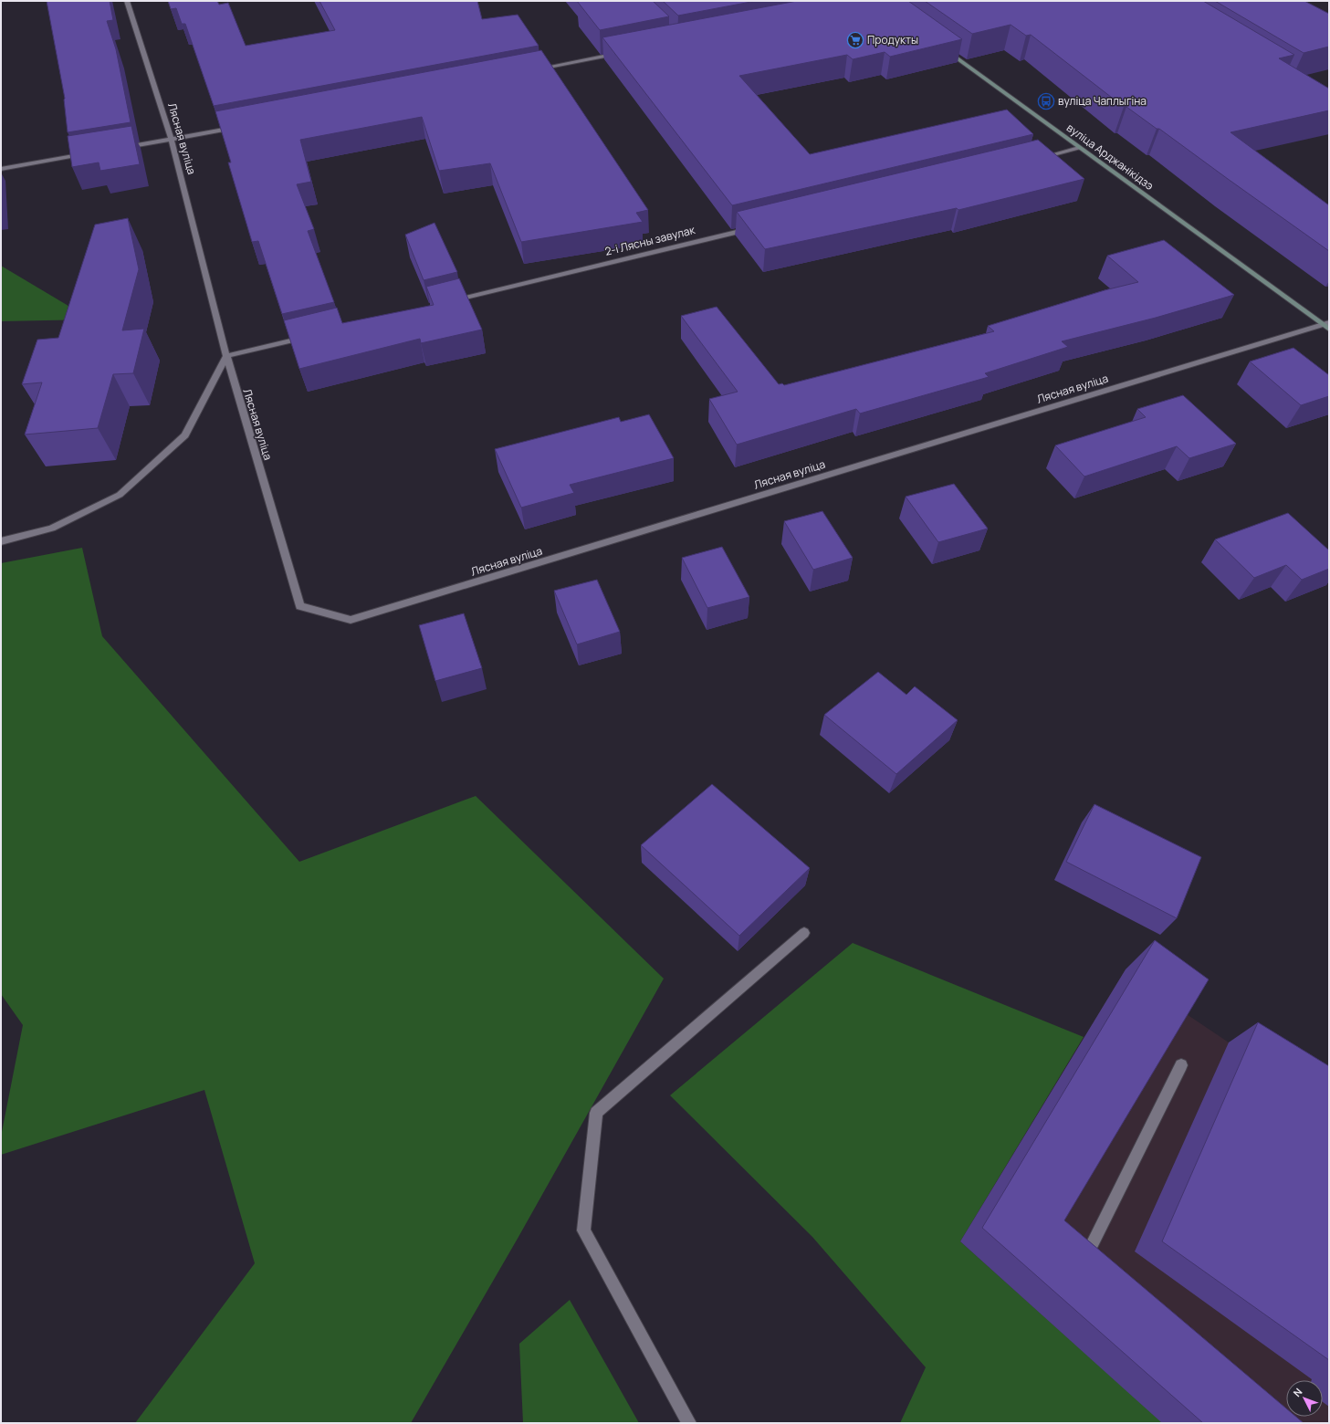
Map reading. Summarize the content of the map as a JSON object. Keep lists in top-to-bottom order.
{
  "streets": {
    "main road": ["вуліца Арджанікідзэ"],
    "street": ["Лясная вуліца", "2-і Лясны завулак"]
  },
  "crossings": [
    ["Лясная вуліца", "вуліца Арджанікідзэ"]
  ],
  "places": {
    "supermarket": ["Продукты"],
    "bus stop": ["вуліца Чаплыгіна"]
  },
  "north": "top left"
}
